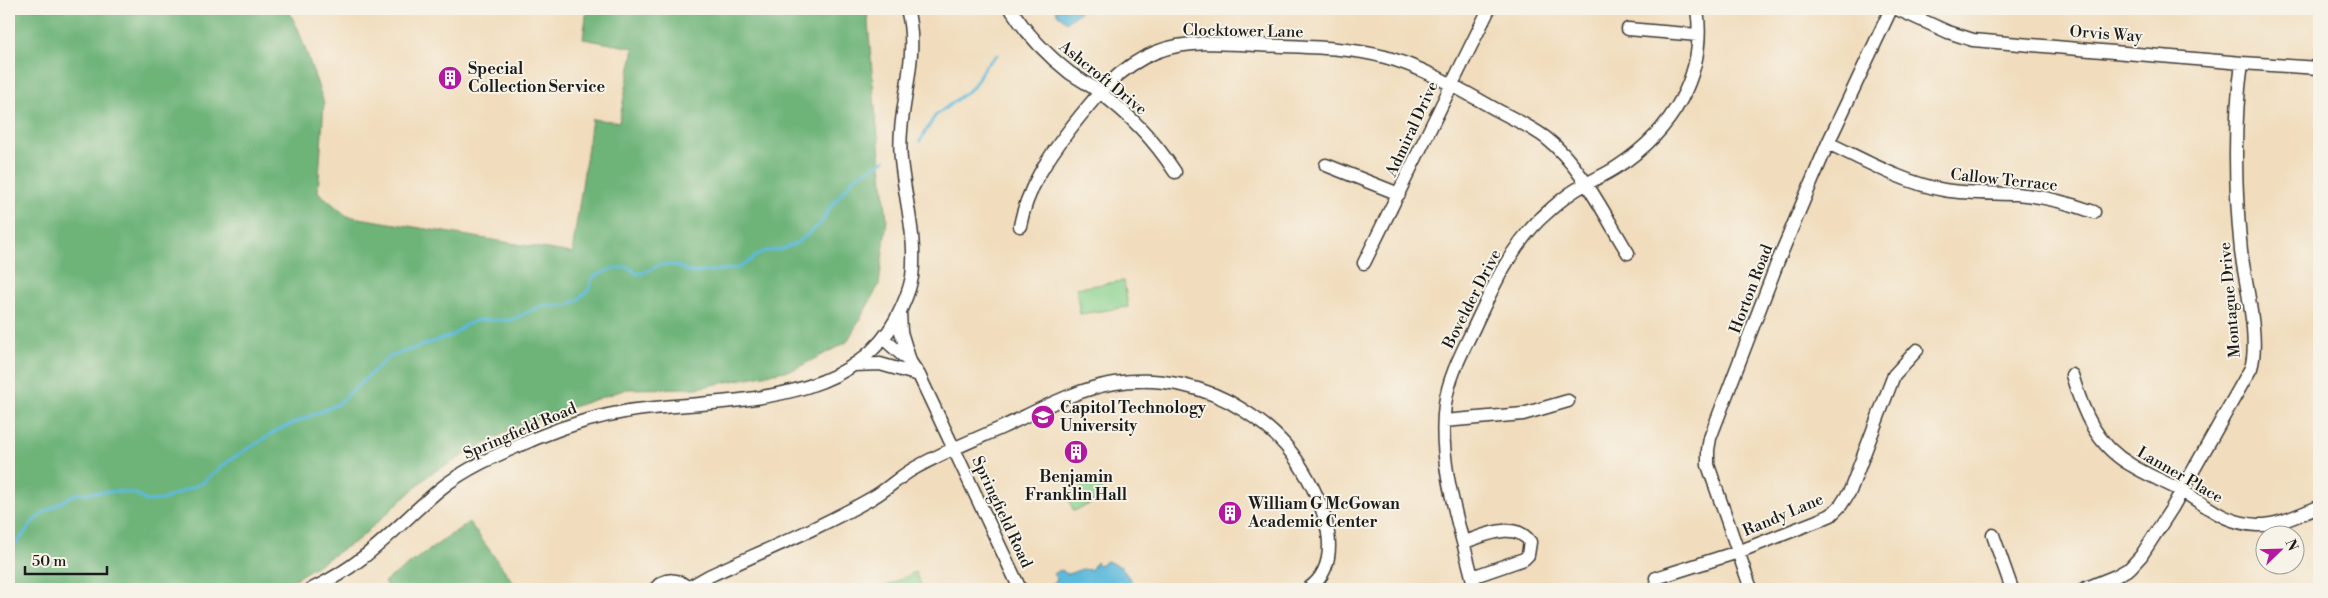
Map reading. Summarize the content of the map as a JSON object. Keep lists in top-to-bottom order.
{
  "streets": {
    "street": [
      "Clocktower Lane",
      "Orvis Way",
      "Ashcroft Drive",
      "Admiral Drive",
      "Callow Terrace",
      "Horton Road",
      "Bovelder Drive",
      "Montague Drive",
      "Springfield Road",
      "Lanner Place",
      "Randy Lane"
    ]
  },
  "crossings": [
    ["Clocktower Lane", "Ashcroft Drive"],
    ["Clocktower Lane", "Admiral Drive"],
    ["Clocktower Lane", "Bovelder Drive"],
    ["Orvis Way", "Montague Drive"],
    ["Callow Terrace", "Horton Road"],
    ["Horton Road", "Randy Lane"],
    ["Montague Drive", "Lanner Place"]
  ],
  "places": {
    "building": ["Special Collection Service", "Benjamin Franklin Hall", "William G McGowan Academic Center"],
    "school or university": ["Capitol Technology University"]
  },
  "scale_bar": "50 m",
  "north": "top right"
}
